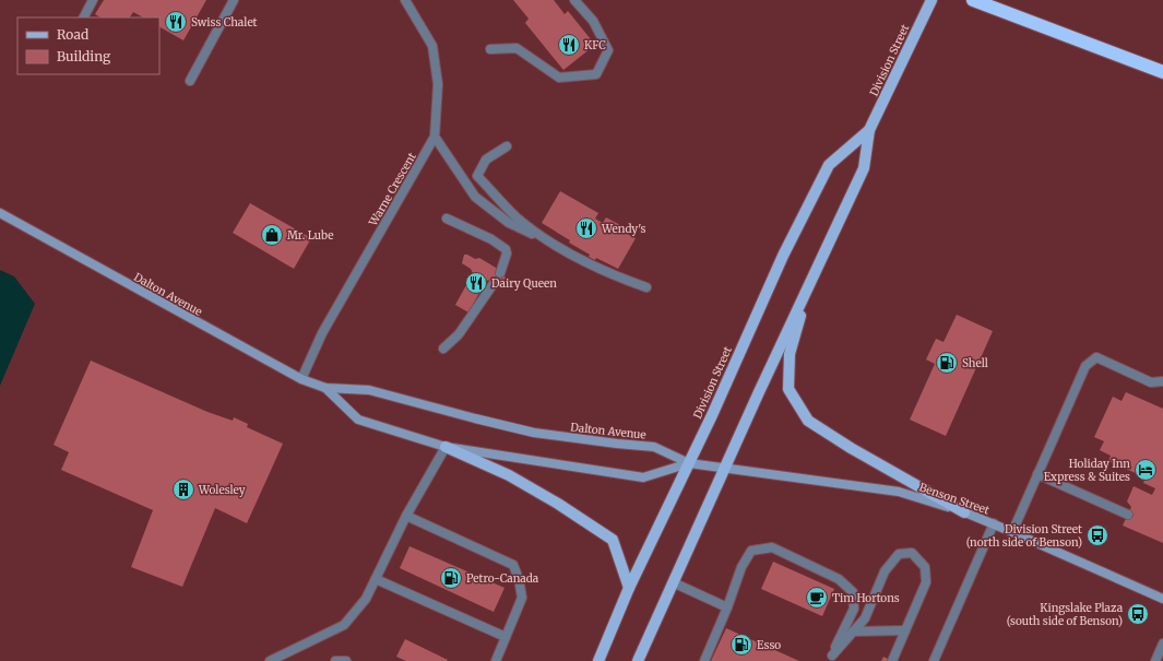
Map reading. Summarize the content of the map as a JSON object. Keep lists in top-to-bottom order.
{
  "streets": {
    "main road": ["Division Street"],
    "street": ["Warne Crescent", "Dalton Avenue", "Benson Street"]
  },
  "crossings": [
    ["Division Street", "Dalton Avenue"],
    ["Division Street", "Benson Street"],
    ["Warne Crescent", "Dalton Avenue"],
    ["Dalton Avenue", "Benson Street"]
  ],
  "places": {
    "restaurant": [
      "Swiss Chalet",
      "KFC",
      "Wendy's",
      "Dairy Queen"
    ],
    "shop": ["Mr. Lube"],
    "fuel station": ["Shell", "Petro-Canada", "Esso"],
    "hotel": ["Holiday Inn Express & Suites"],
    "building": ["Wolesley"],
    "bus stop": ["Division Street (north side of Benson)", "Kingslake Plaza (south side of Benson)"],
    "cafe": ["Tim Hortons"]
  },
  "legend": ["Road", "Building"]
}
